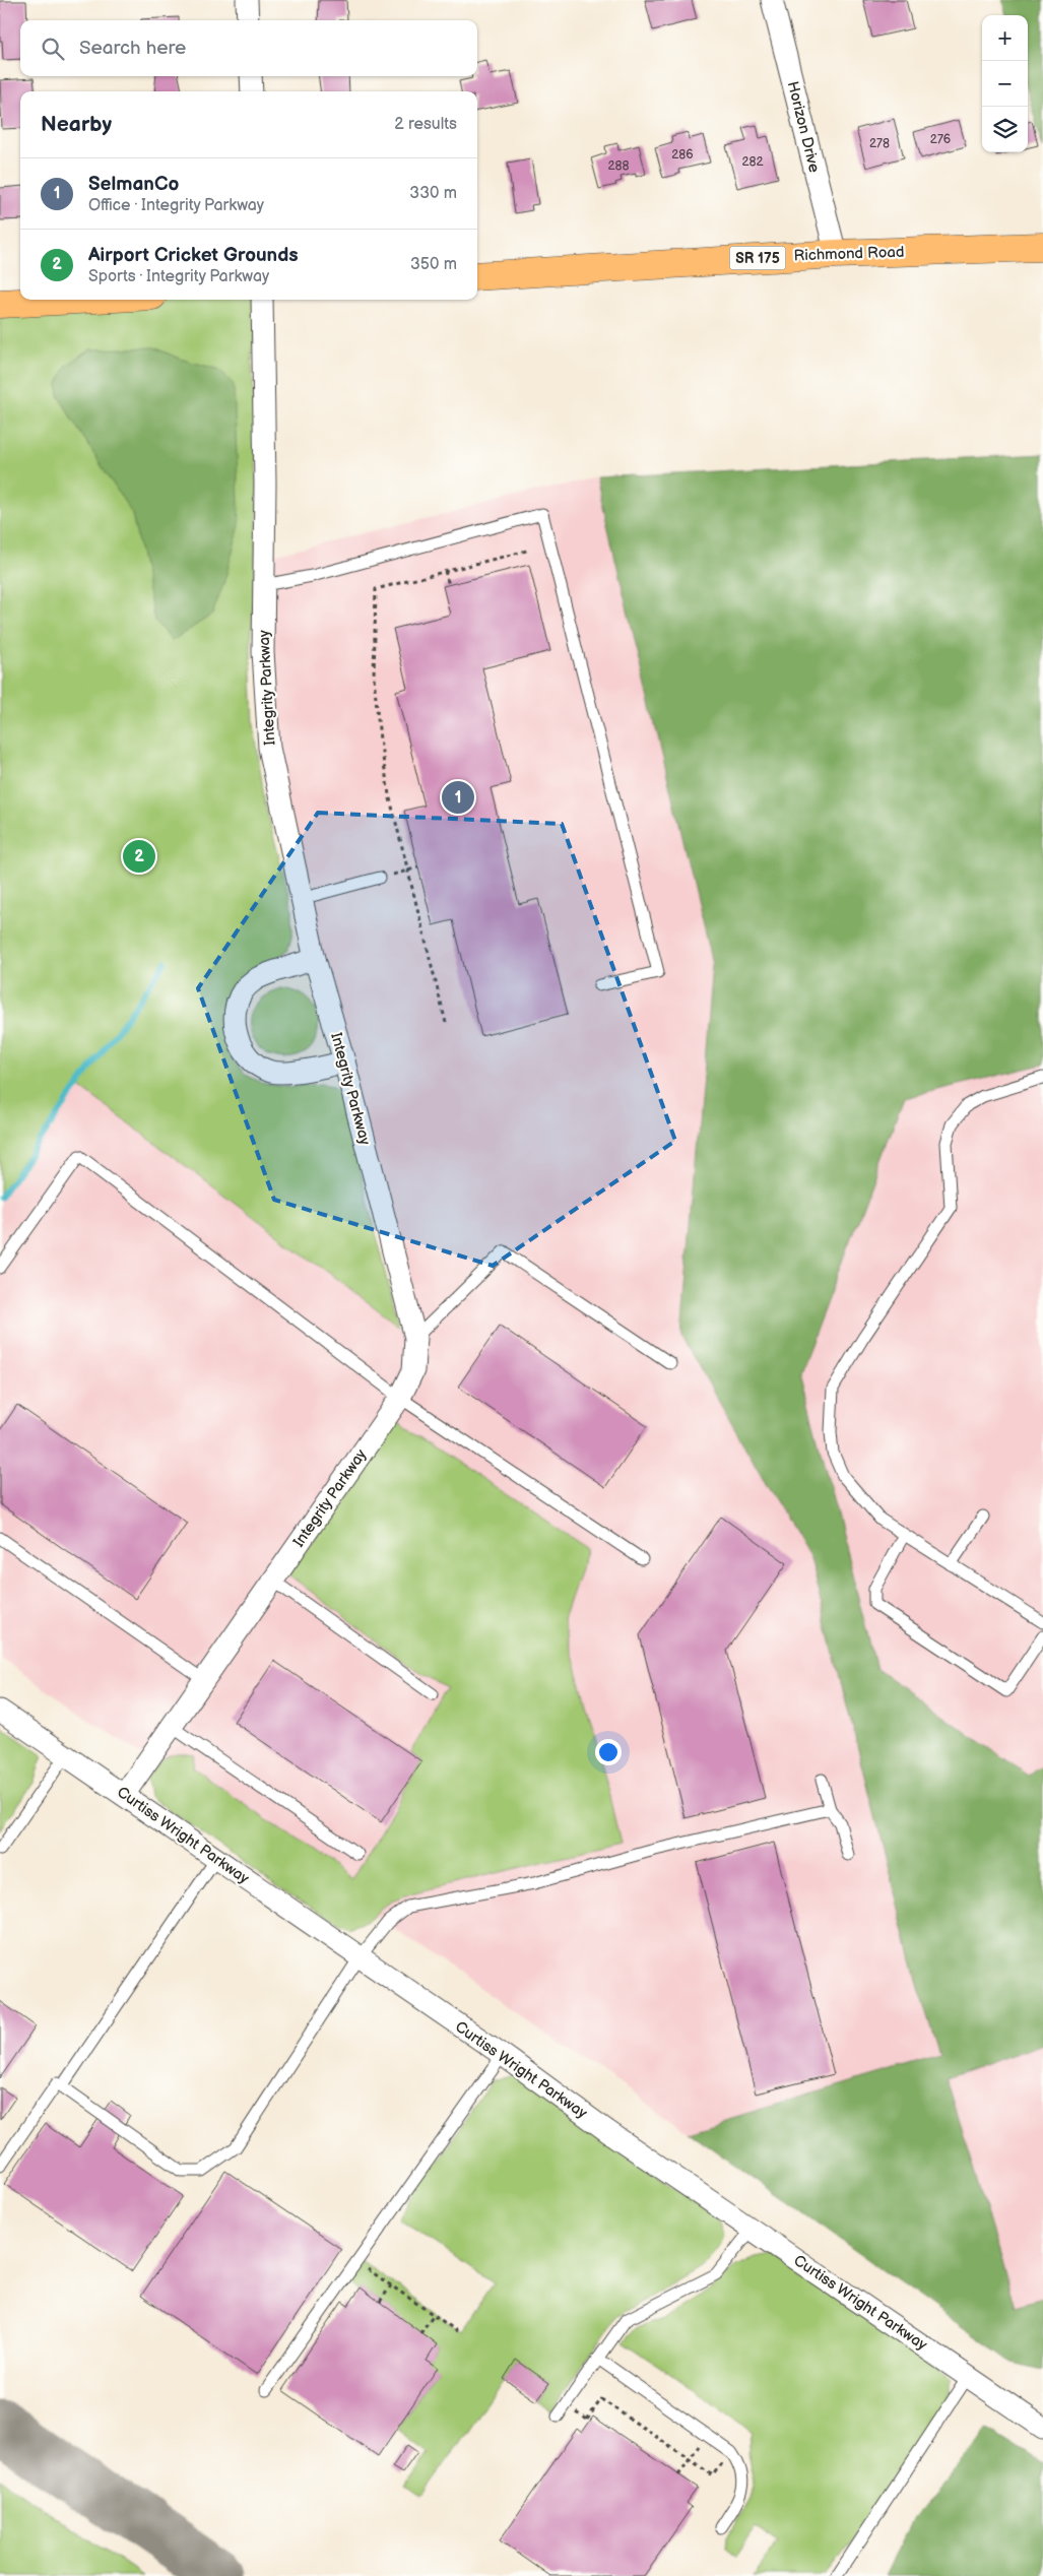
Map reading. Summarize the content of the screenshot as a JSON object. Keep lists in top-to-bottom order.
{
  "streets": {
    "main road": ["Richmond Road", "SR 175"],
    "street": ["Horizon Drive", "Integrity Parkway", "Curtiss Wright Parkway"]
  },
  "crossings": [
    ["Horizon Drive", "Richmond Road"],
    ["Integrity Parkway", "Curtiss Wright Parkway"]
  ],
  "house_numbers": [
    "276",
    "278",
    "286",
    "282",
    "288"
  ],
  "page": {
    "map_buttons": ["+", "−"],
    "search": "Search here",
    "heading": ["Nearby", "2 results"],
    "list": [
      {
        "mark": "1",
        "name": "SelmanCo",
        "note": "Office · Integrity Parkway",
        "value": "330 m"
      },
      {
        "mark": "2",
        "name": "Airport Cricket Grounds",
        "note": "Sports · Integrity Parkway",
        "value": "350 m"
      }
    ],
    "pins": ["1", "2"]
  }
}
